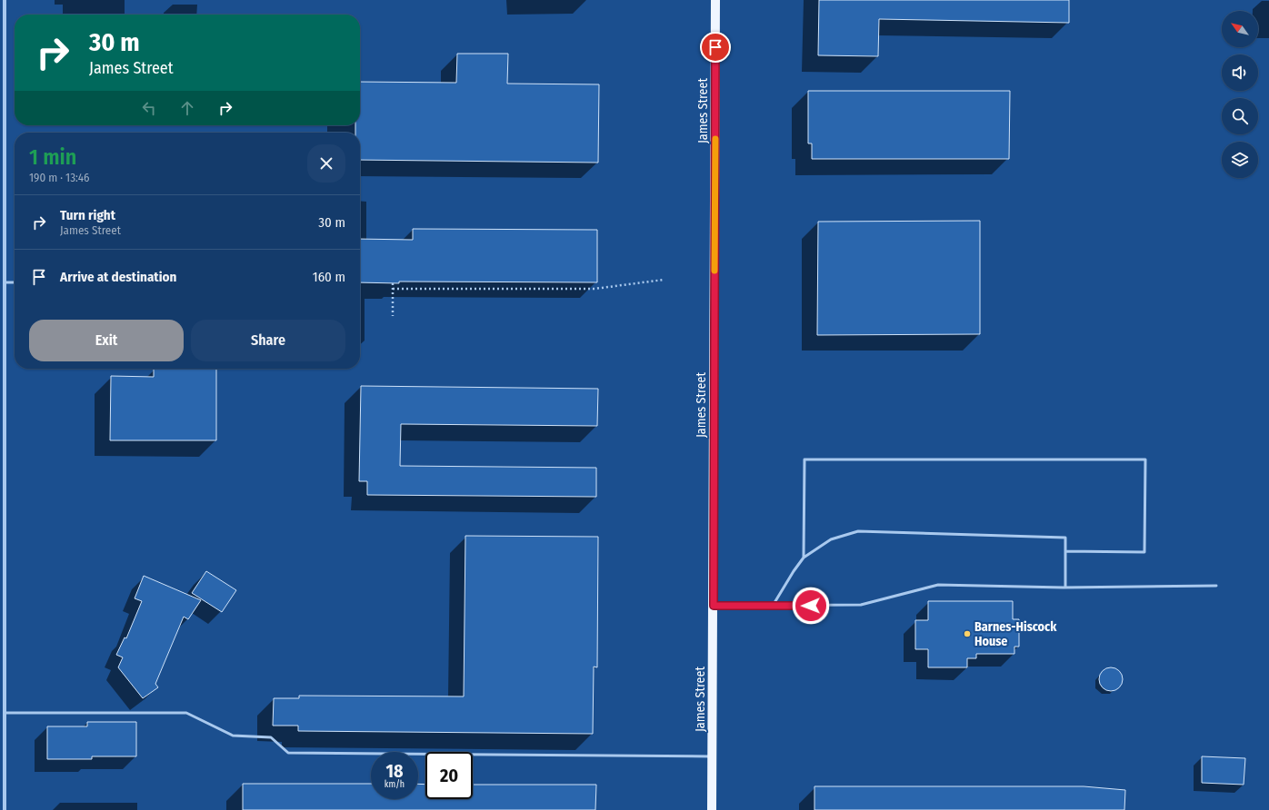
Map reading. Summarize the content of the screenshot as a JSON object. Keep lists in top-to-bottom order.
{
  "streets": {
    "main road": ["James Street"]
  },
  "places": ["Barnes-Hiscock House"],
  "north": "top left",
  "page": {
    "turn": ["30 m", "James Street"],
    "heading": ["1 min", "190 m · 13:46"],
    "list": [
      {
        "name": "Turn right",
        "note": "James Street",
        "value": "30 m"
      },
      {
        "name": "Arrive at destination",
        "value": "160 m"
      }
    ],
    "buttons": ["Exit", "Share"],
    "speed": "18 km/h",
    "limit": "20"
  }
}
